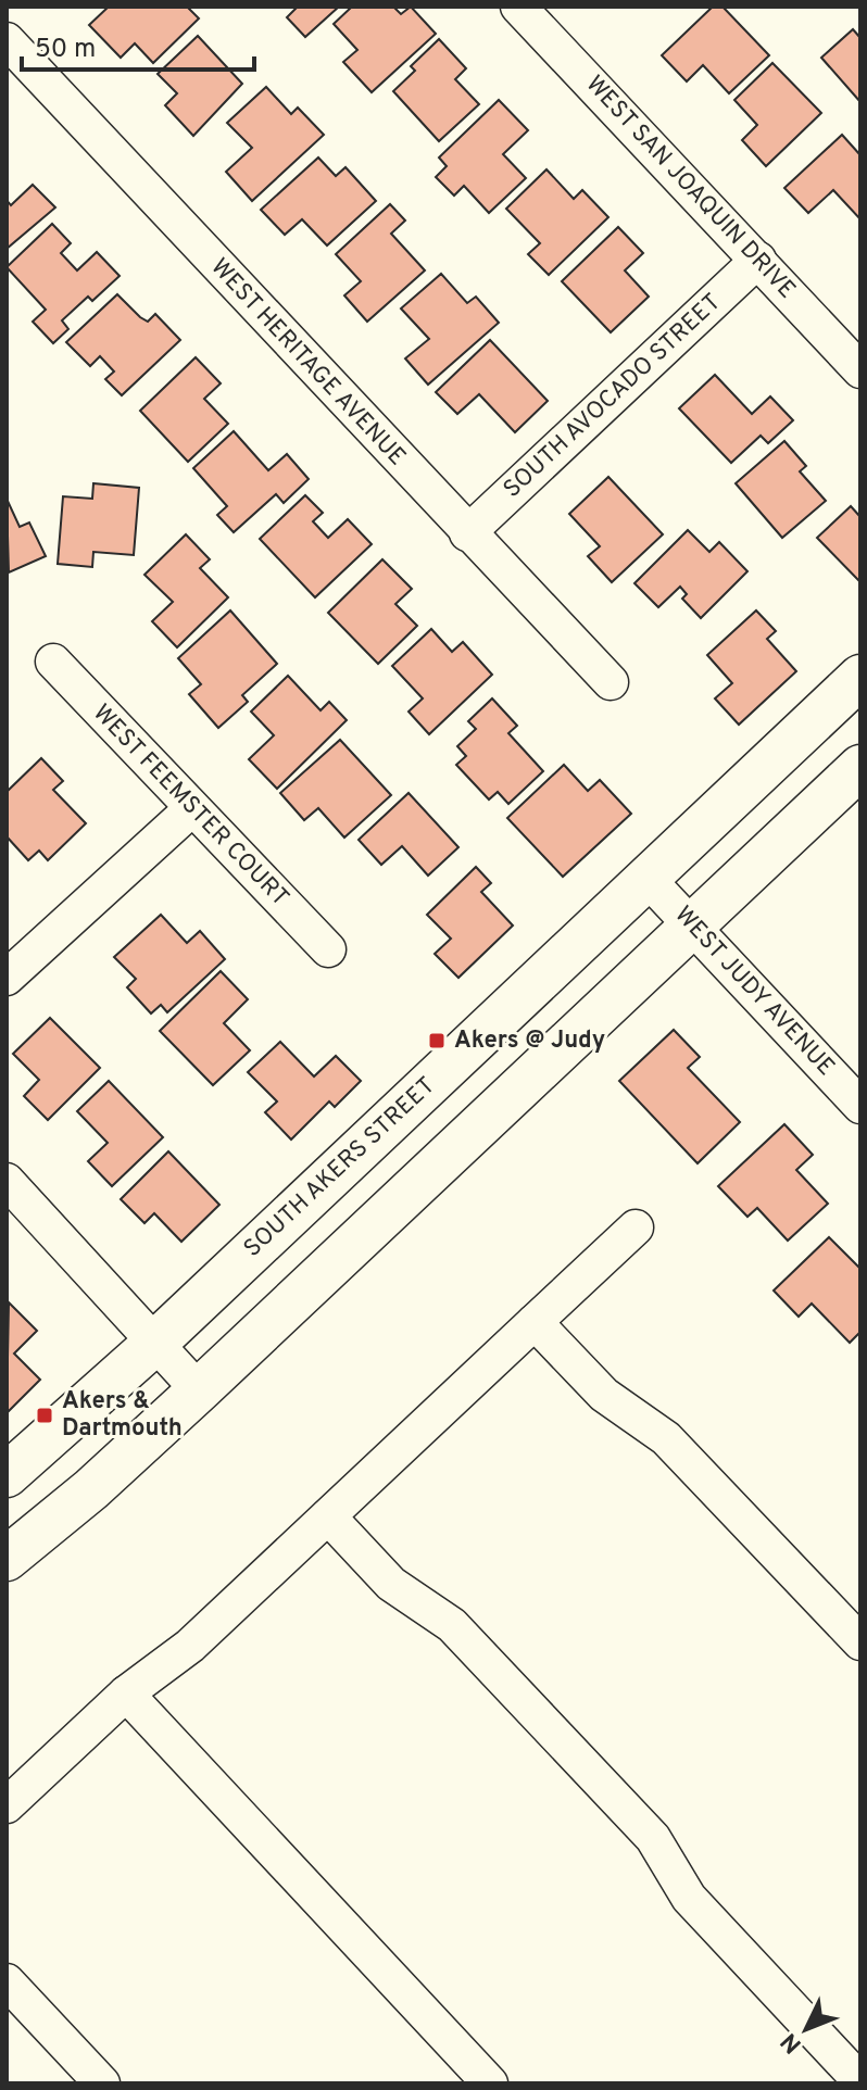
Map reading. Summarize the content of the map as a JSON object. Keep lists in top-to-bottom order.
{
  "streets": {
    "main road": ["SOUTH AKERS STREET"],
    "street": [
      "WEST SAN JOAQUIN DRIVE",
      "WEST HERITAGE AVENUE",
      "SOUTH AVOCADO STREET",
      "WEST FEEMSTER COURT",
      "WEST JUDY AVENUE"
    ]
  },
  "crossings": [
    ["WEST SAN JOAQUIN DRIVE", "SOUTH AVOCADO STREET"],
    ["WEST HERITAGE AVENUE", "SOUTH AVOCADO STREET"],
    ["WEST JUDY AVENUE", "SOUTH AKERS STREET"]
  ],
  "places": {
    "transit": ["Akers @ Judy", "Akers & Dartmouth"]
  },
  "scale_bar": "50 m",
  "north": "bottom left"
}
